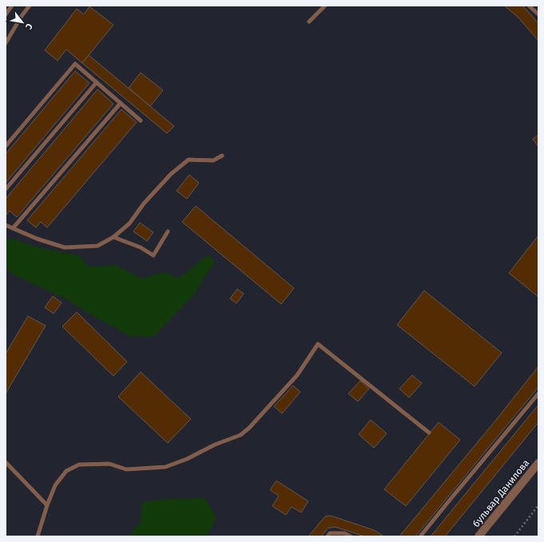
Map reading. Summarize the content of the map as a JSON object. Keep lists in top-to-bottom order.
{
  "streets": {
    "street": ["бульвар Данилова"]
  },
  "north": "bottom right"
}
